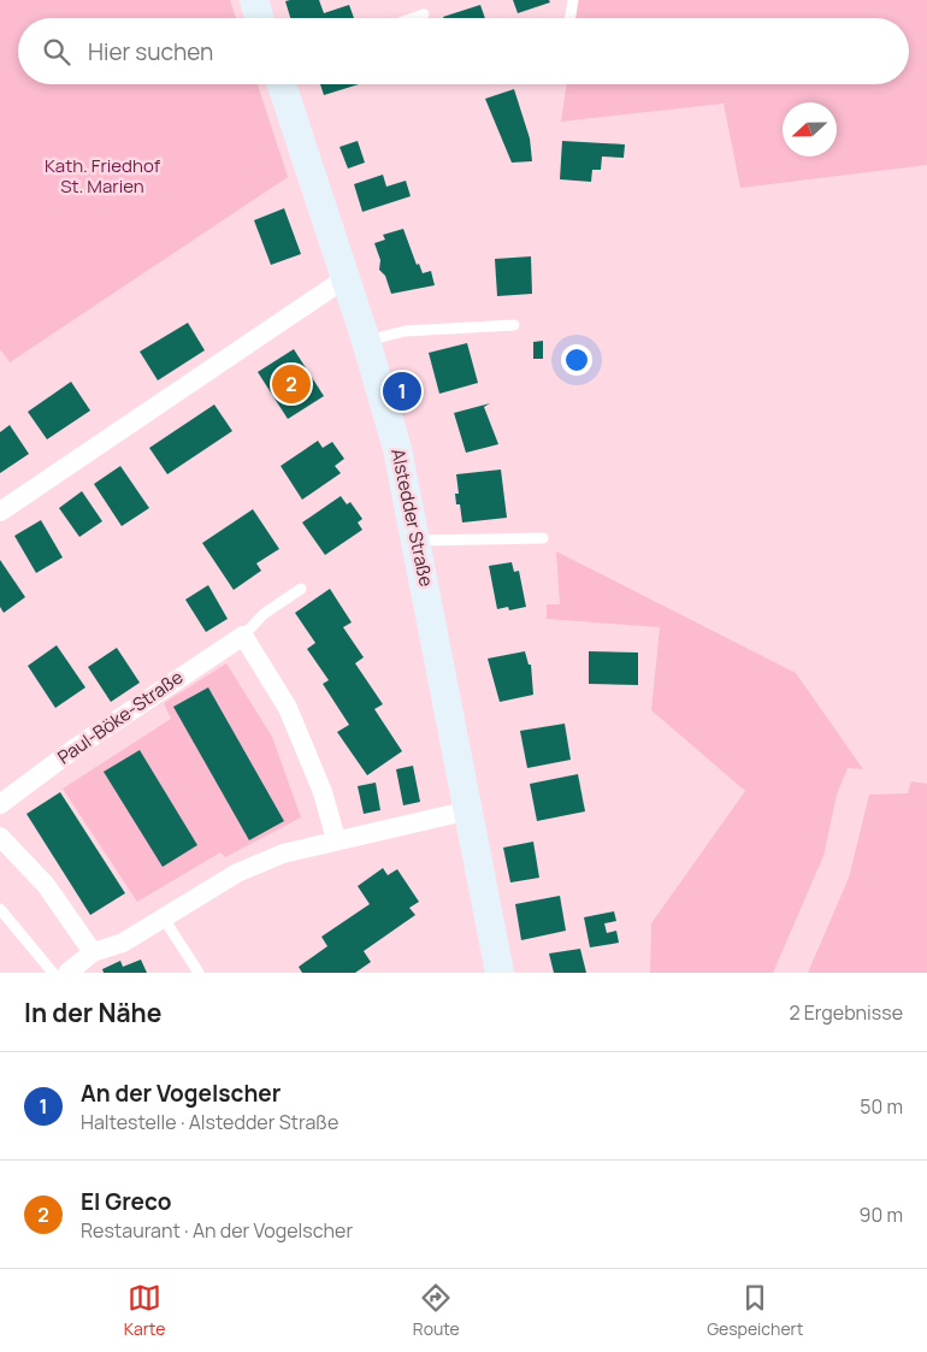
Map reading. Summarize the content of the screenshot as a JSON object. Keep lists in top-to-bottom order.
{
  "streets": {
    "street": ["Alstedder Straße", "Paul-Böke-Straße"]
  },
  "parks": ["Kath. Friedhof St. Marien"],
  "north": "left",
  "page": {
    "search": "Hier suchen",
    "pins": ["2", "1"],
    "heading": ["In der Nähe", "2 Ergebnisse"],
    "list": [
      {
        "mark": "1",
        "name": "An der Vogelscher",
        "note": "Haltestelle · Alstedder Straße",
        "value": "50 m"
      },
      {
        "mark": "2",
        "name": "El Greco",
        "note": "Restaurant · An der Vogelscher",
        "value": "90 m"
      }
    ],
    "nav": ["Karte", "Route", "Gespeichert"]
  }
}
